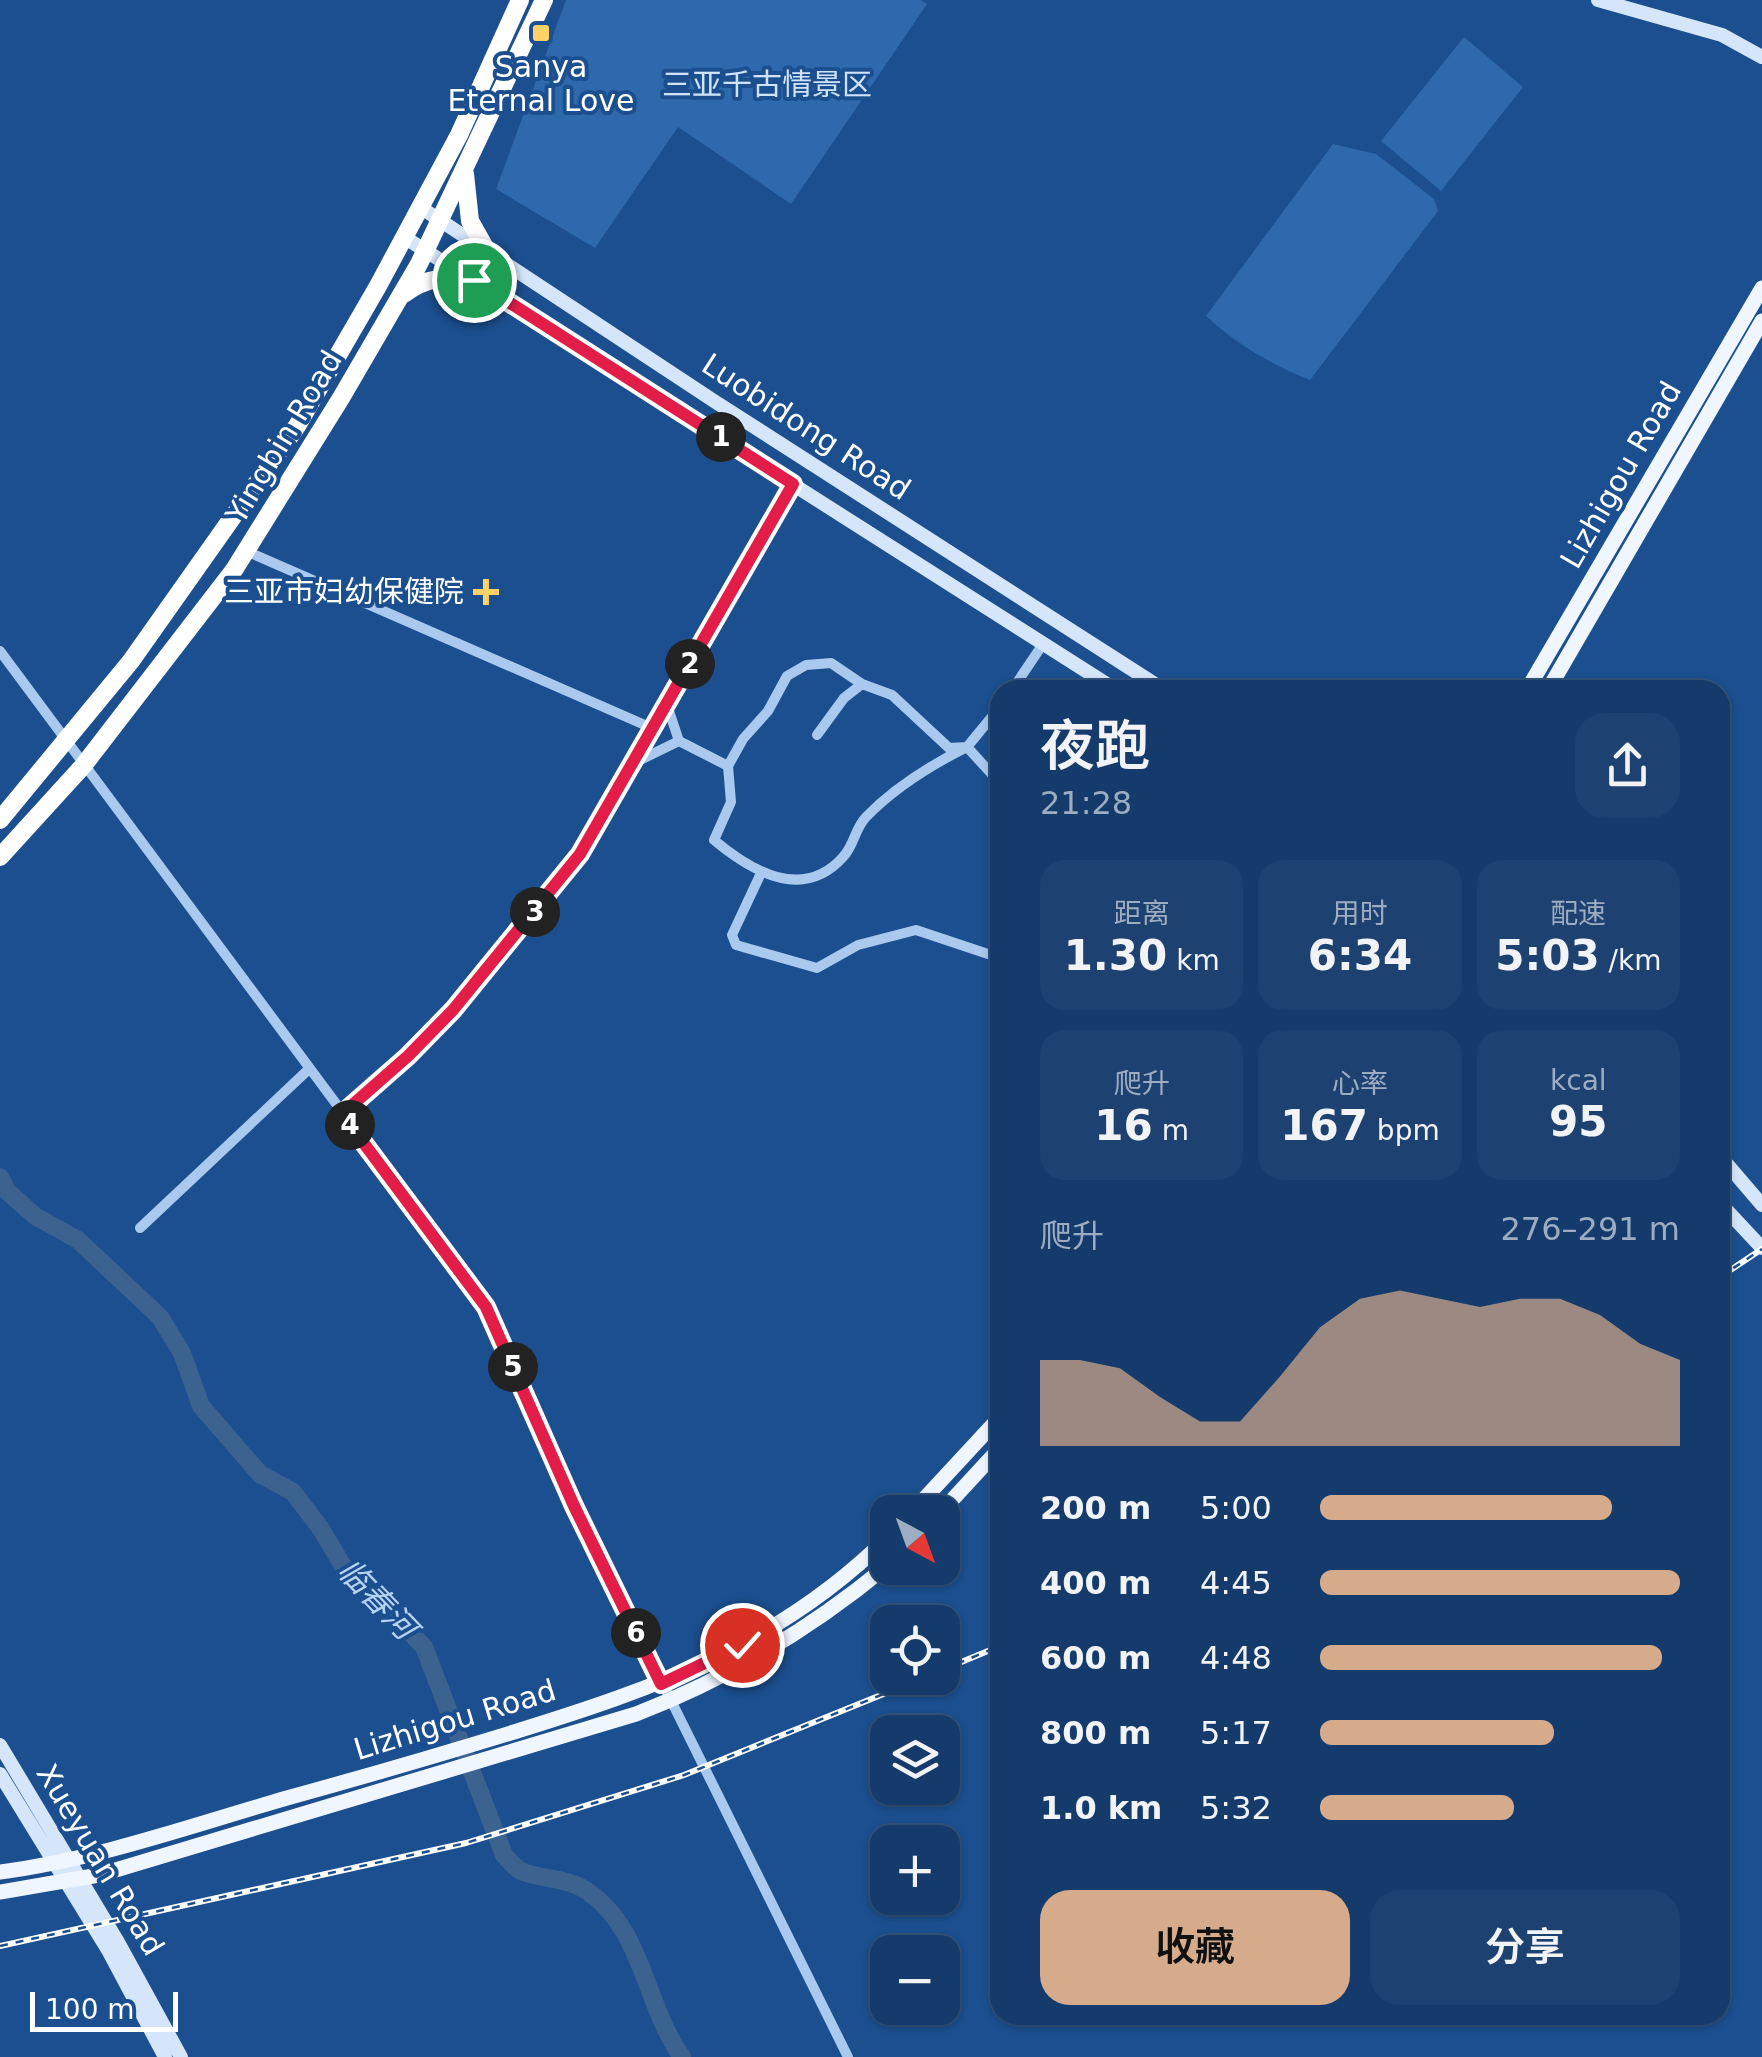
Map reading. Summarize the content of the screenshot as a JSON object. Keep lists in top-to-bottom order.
{
  "streets": {
    "highway": ["Yingbin Road"],
    "main road": ["Luobidong Road", "Lizhigou Road", "Xueyuan Road"]
  },
  "crossings": [
    ["Luobidong Road", "Yingbin Road"],
    ["Lizhigou Road", "Xueyuan Road"]
  ],
  "water": ["临春河"],
  "parks": ["三亚千古情景区"],
  "places": {
    "transit": ["Sanya Eternal Love"],
    "health": ["三亚市妇幼保健院"]
  },
  "scale_bar": "100 m",
  "north": "bottom right",
  "page": {
    "pins": [
      "1",
      "2",
      "3",
      "4",
      "5",
      "6"
    ],
    "heading": ["夜跑", "21:28"],
    "stats": [
      ["距离", "1.30 km"],
      ["用时", "6:34"],
      ["配速", "5:03 /km"],
      ["爬升", "16 m"],
      ["心率", "167 bpm"],
      ["kcal", "95"]
    ],
    "chart": ["爬升", "276–291 m"],
    "list": [
      {
        "name": "200 m",
        "note": "5:00"
      },
      {
        "name": "400 m",
        "note": "4:45"
      },
      {
        "name": "600 m",
        "note": "4:48"
      },
      {
        "name": "800 m",
        "note": "5:17"
      },
      {
        "name": "1.0 km",
        "note": "5:32"
      }
    ],
    "map_buttons": ["+", "−"],
    "buttons": ["收藏", "分享"],
    "scale": "100 m"
  }
}
